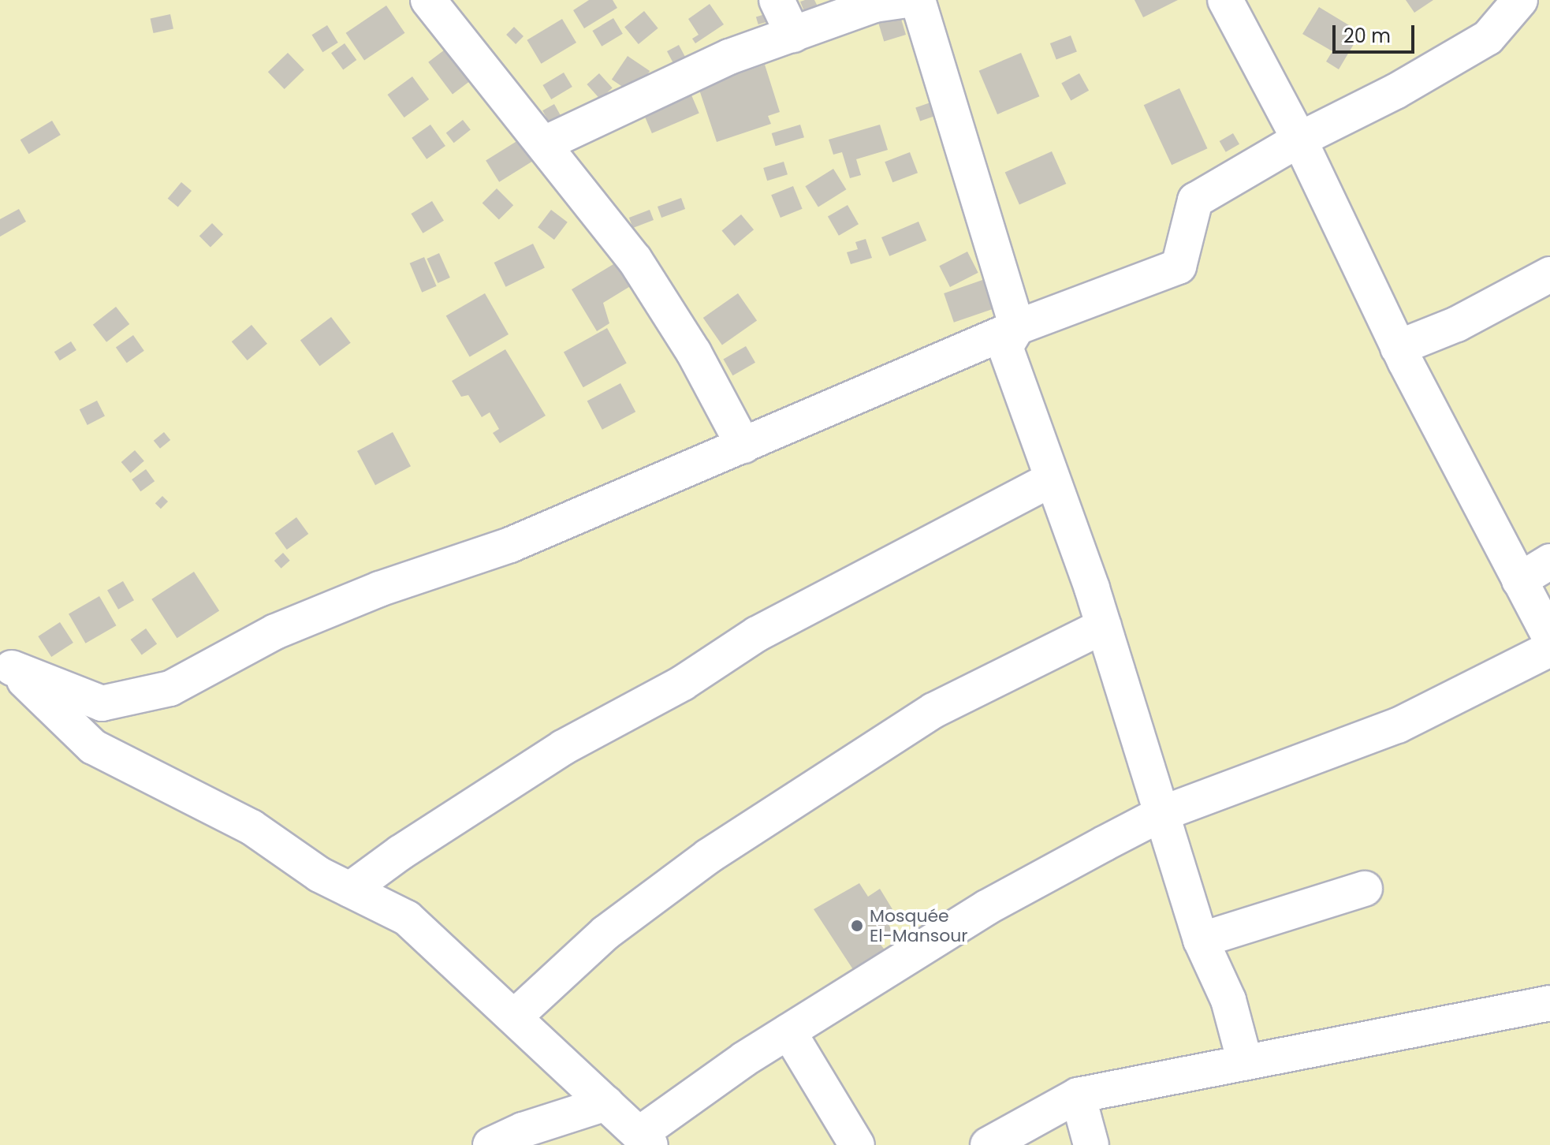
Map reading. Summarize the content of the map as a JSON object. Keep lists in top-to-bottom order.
{
  "places": ["Mosquée El-Mansour"],
  "scale_bar": "20 m"
}
